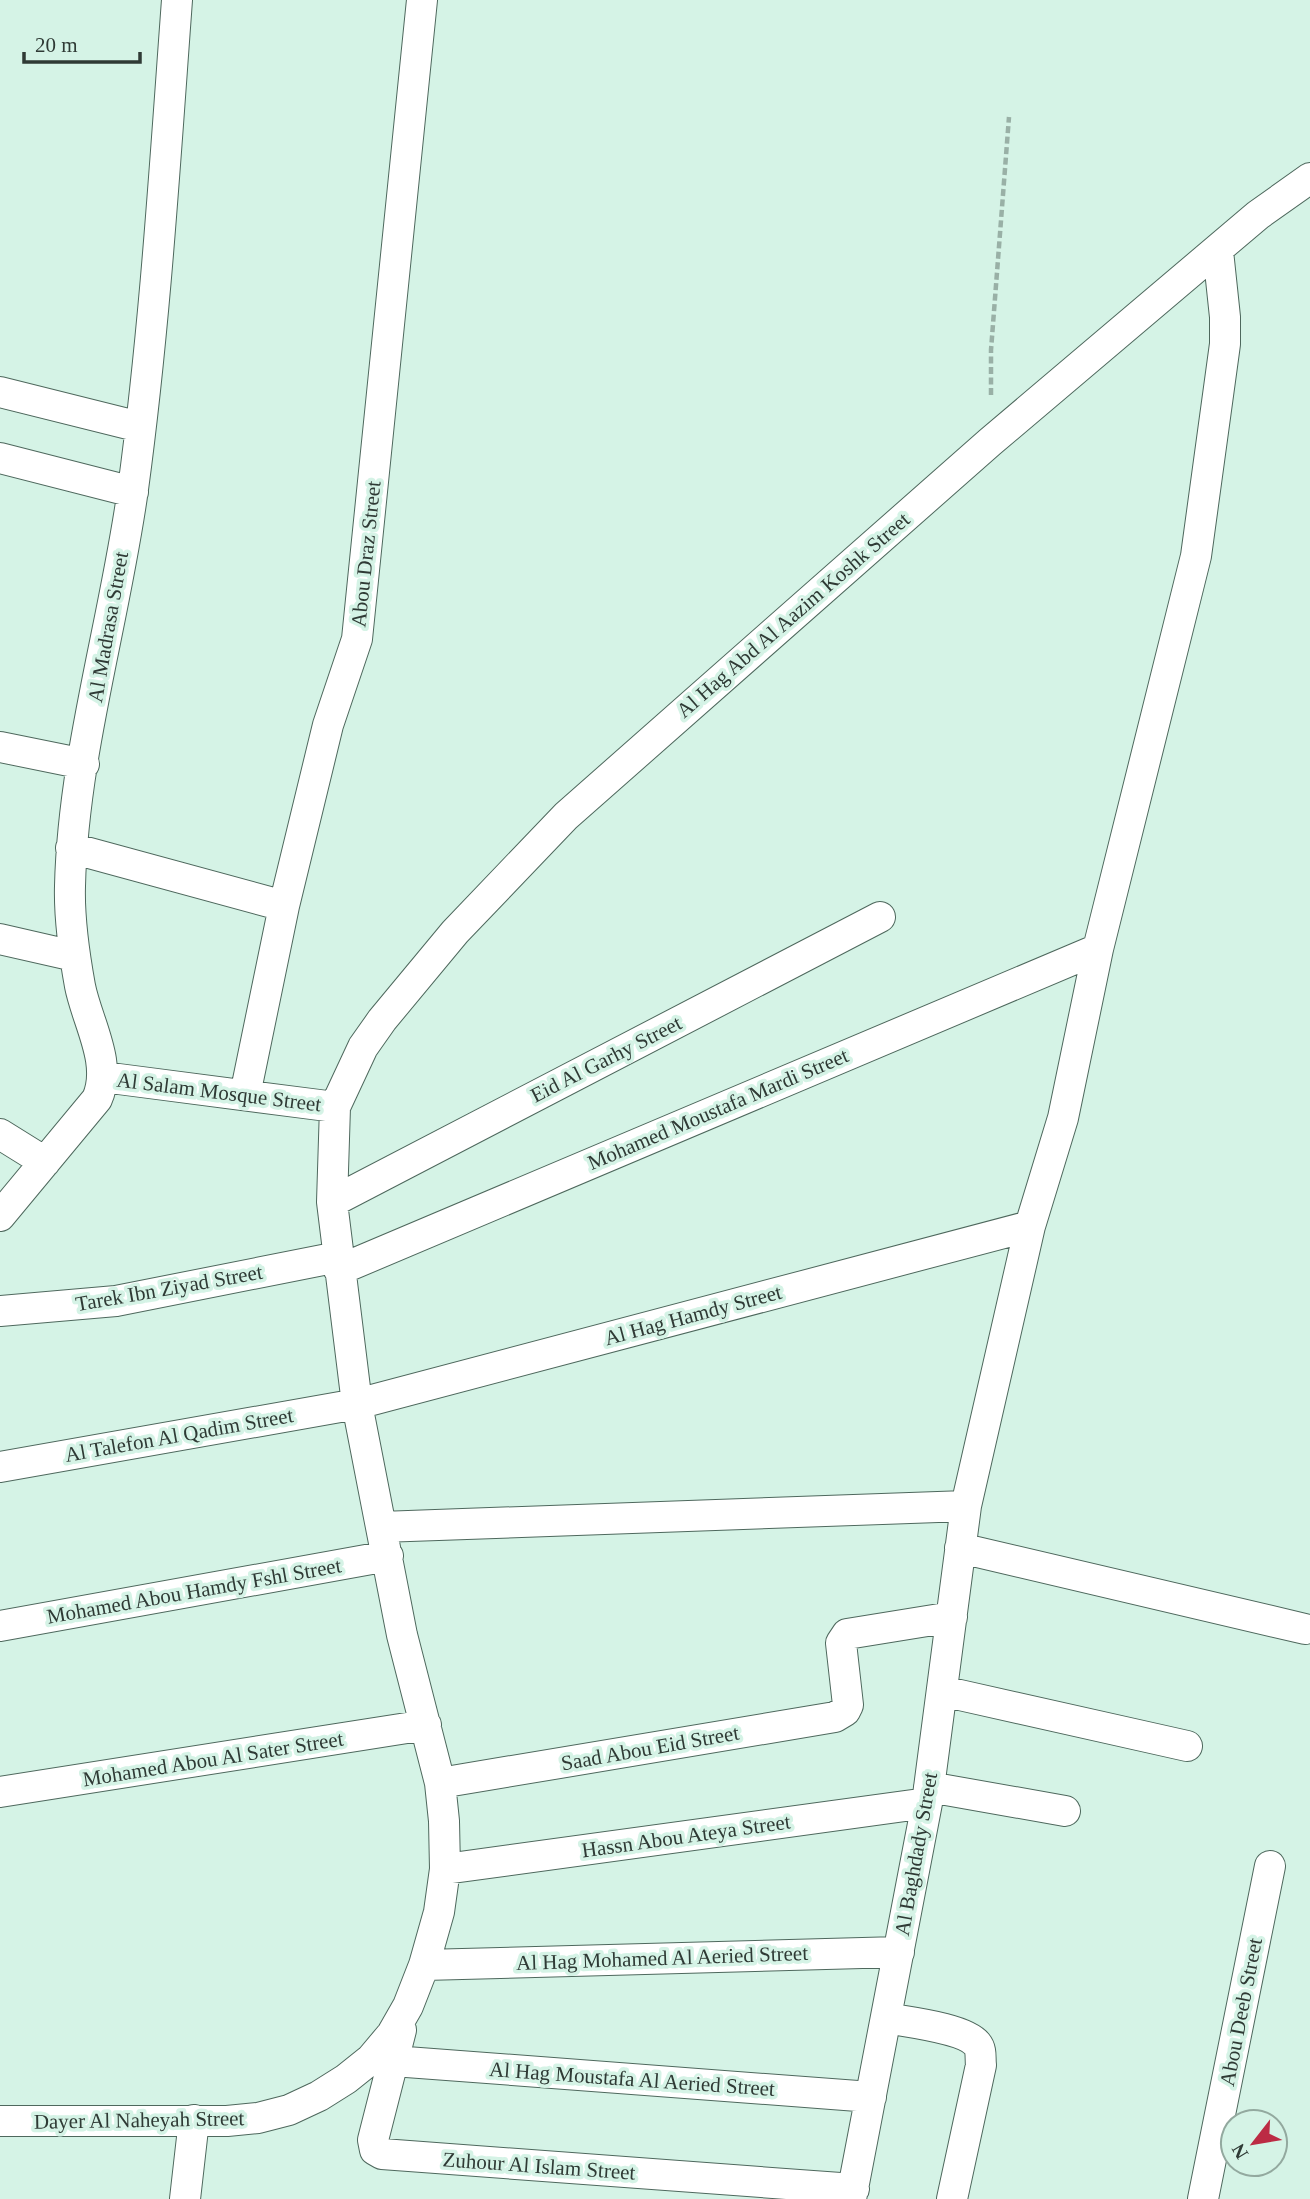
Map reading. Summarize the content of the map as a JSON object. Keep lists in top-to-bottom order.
{
  "streets": {
    "street": [
      "Abou Draz Street",
      "Al Hag Abd Al Aazim Koshk Street",
      "Al Madrasa Street",
      "Eid Al Garhy Street",
      "Al Salam Mosque Street",
      "Mohamed Moustafa Mardi Street",
      "Tarek Ibn Ziyad Street",
      "Al Hag Hamdy Street",
      "Al Talefon Al Qadim Street",
      "Mohamed Abou Hamdy Fshl Street",
      "Saad Abou Eid Street",
      "Mohamed Abou Al Sater Street",
      "Hassn Abou Ateya Street",
      "Al Baghdady Street",
      "Al Hag Mohamed Al Aeried Street",
      "Abou Deeb Street",
      "Al Hag Moustafa Al Aeried Street",
      "Dayer Al Naheyah Street",
      "Zuhour Al Islam Street"
    ]
  },
  "crossings": [
    ["Abou Draz Street", "Al Salam Mosque Street"],
    ["Al Hag Abd Al Aazim Koshk Street", "Al Salam Mosque Street"],
    ["Al Hag Abd Al Aazim Koshk Street", "Al Baghdady Street"],
    ["Al Hag Abd Al Aazim Koshk Street", "Dayer Al Naheyah Street"],
    ["Al Madrasa Street", "Al Salam Mosque Street"],
    ["Eid Al Garhy Street", "Dayer Al Naheyah Street"],
    ["Al Salam Mosque Street", "Dayer Al Naheyah Street"],
    ["Mohamed Moustafa Mardi Street", "Tarek Ibn Ziyad Street"],
    ["Mohamed Moustafa Mardi Street", "Al Baghdady Street"],
    ["Mohamed Moustafa Mardi Street", "Dayer Al Naheyah Street"],
    ["Tarek Ibn Ziyad Street", "Dayer Al Naheyah Street"],
    ["Al Hag Hamdy Street", "Al Talefon Al Qadim Street"],
    ["Al Hag Hamdy Street", "Al Baghdady Street"],
    ["Al Hag Hamdy Street", "Dayer Al Naheyah Street"],
    ["Al Talefon Al Qadim Street", "Dayer Al Naheyah Street"],
    ["Mohamed Abou Hamdy Fshl Street", "Al Baghdady Street"],
    ["Mohamed Abou Hamdy Fshl Street", "Dayer Al Naheyah Street"],
    ["Saad Abou Eid Street", "Al Baghdady Street"],
    ["Saad Abou Eid Street", "Dayer Al Naheyah Street"],
    ["Mohamed Abou Al Sater Street", "Dayer Al Naheyah Street"],
    ["Hassn Abou Ateya Street", "Al Baghdady Street"],
    ["Hassn Abou Ateya Street", "Dayer Al Naheyah Street"],
    ["Al Baghdady Street", "Al Hag Mohamed Al Aeried Street"],
    ["Al Baghdady Street", "Al Hag Moustafa Al Aeried Street"],
    ["Al Baghdady Street", "Zuhour Al Islam Street"],
    ["Al Hag Mohamed Al Aeried Street", "Dayer Al Naheyah Street"],
    ["Al Hag Moustafa Al Aeried Street", "Zuhour Al Islam Street"],
    ["Dayer Al Naheyah Street", "Zuhour Al Islam Street"]
  ],
  "scale_bar": "20 m",
  "north": "bottom left"
}
